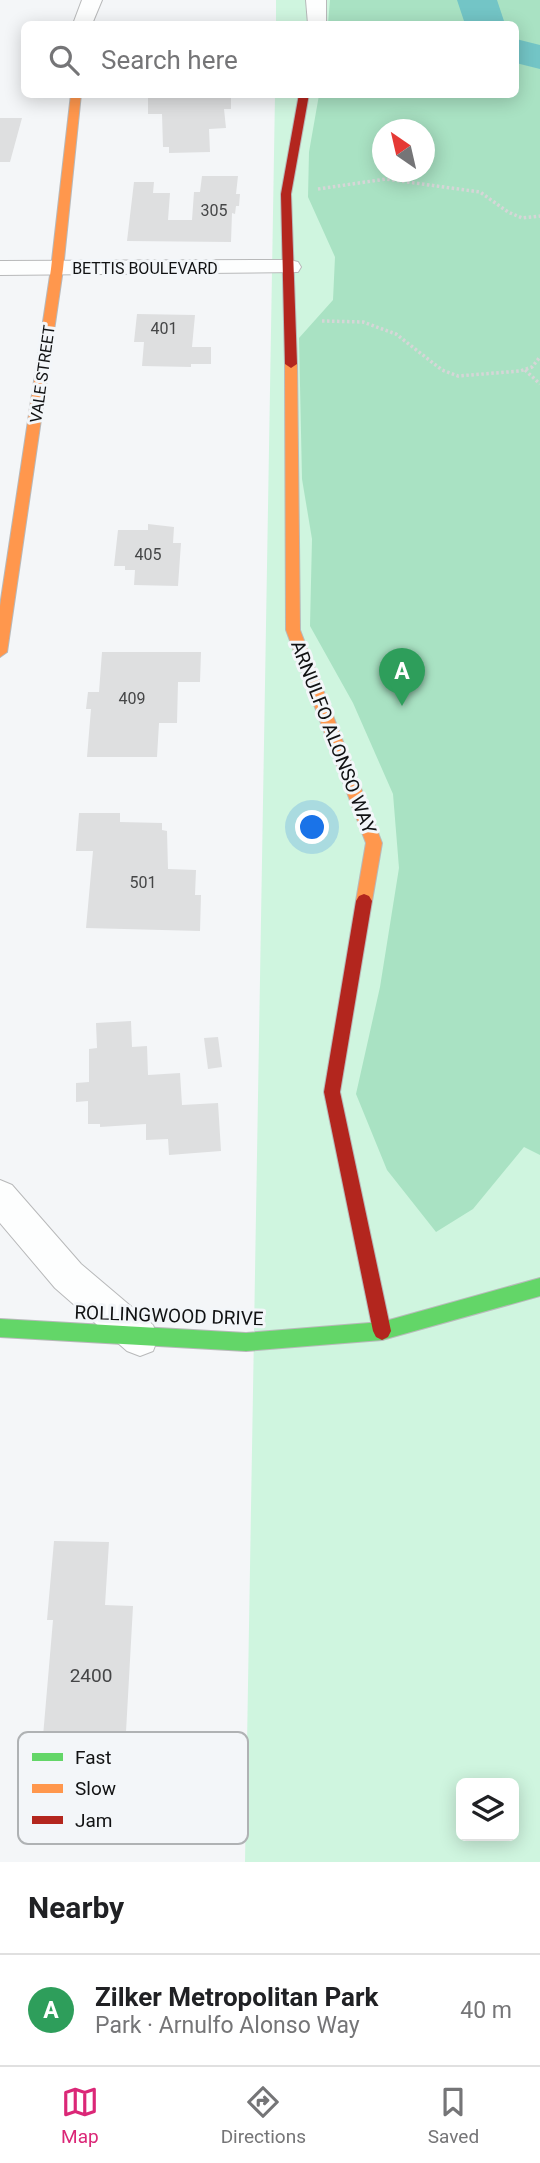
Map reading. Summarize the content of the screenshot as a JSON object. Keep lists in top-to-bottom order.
{
  "streets": {
    "street": [
      "BETTIS BOULEVARD",
      "VALE STREET",
      "ARNULFO ALONSO WAY",
      "ROLLINGWOOD DRIVE"
    ]
  },
  "crossings": [
    ["BETTIS BOULEVARD", "VALE STREET"],
    ["BETTIS BOULEVARD", "ARNULFO ALONSO WAY"],
    ["ARNULFO ALONSO WAY", "ROLLINGWOOD DRIVE"]
  ],
  "house_numbers": [
    "305",
    "401",
    "405",
    "409",
    "501",
    "2400"
  ],
  "legend": ["Fast", "Slow", "Jam"],
  "north": "top left",
  "page": {
    "search": "Search here",
    "pins": "A",
    "heading": "Nearby",
    "list": [
      {
        "mark": "A",
        "name": "Zilker Metropolitan Park",
        "note": "Park · Arnulfo Alonso Way",
        "value": "40 m"
      }
    ],
    "nav": ["Map", "Directions", "Saved"]
  }
}
